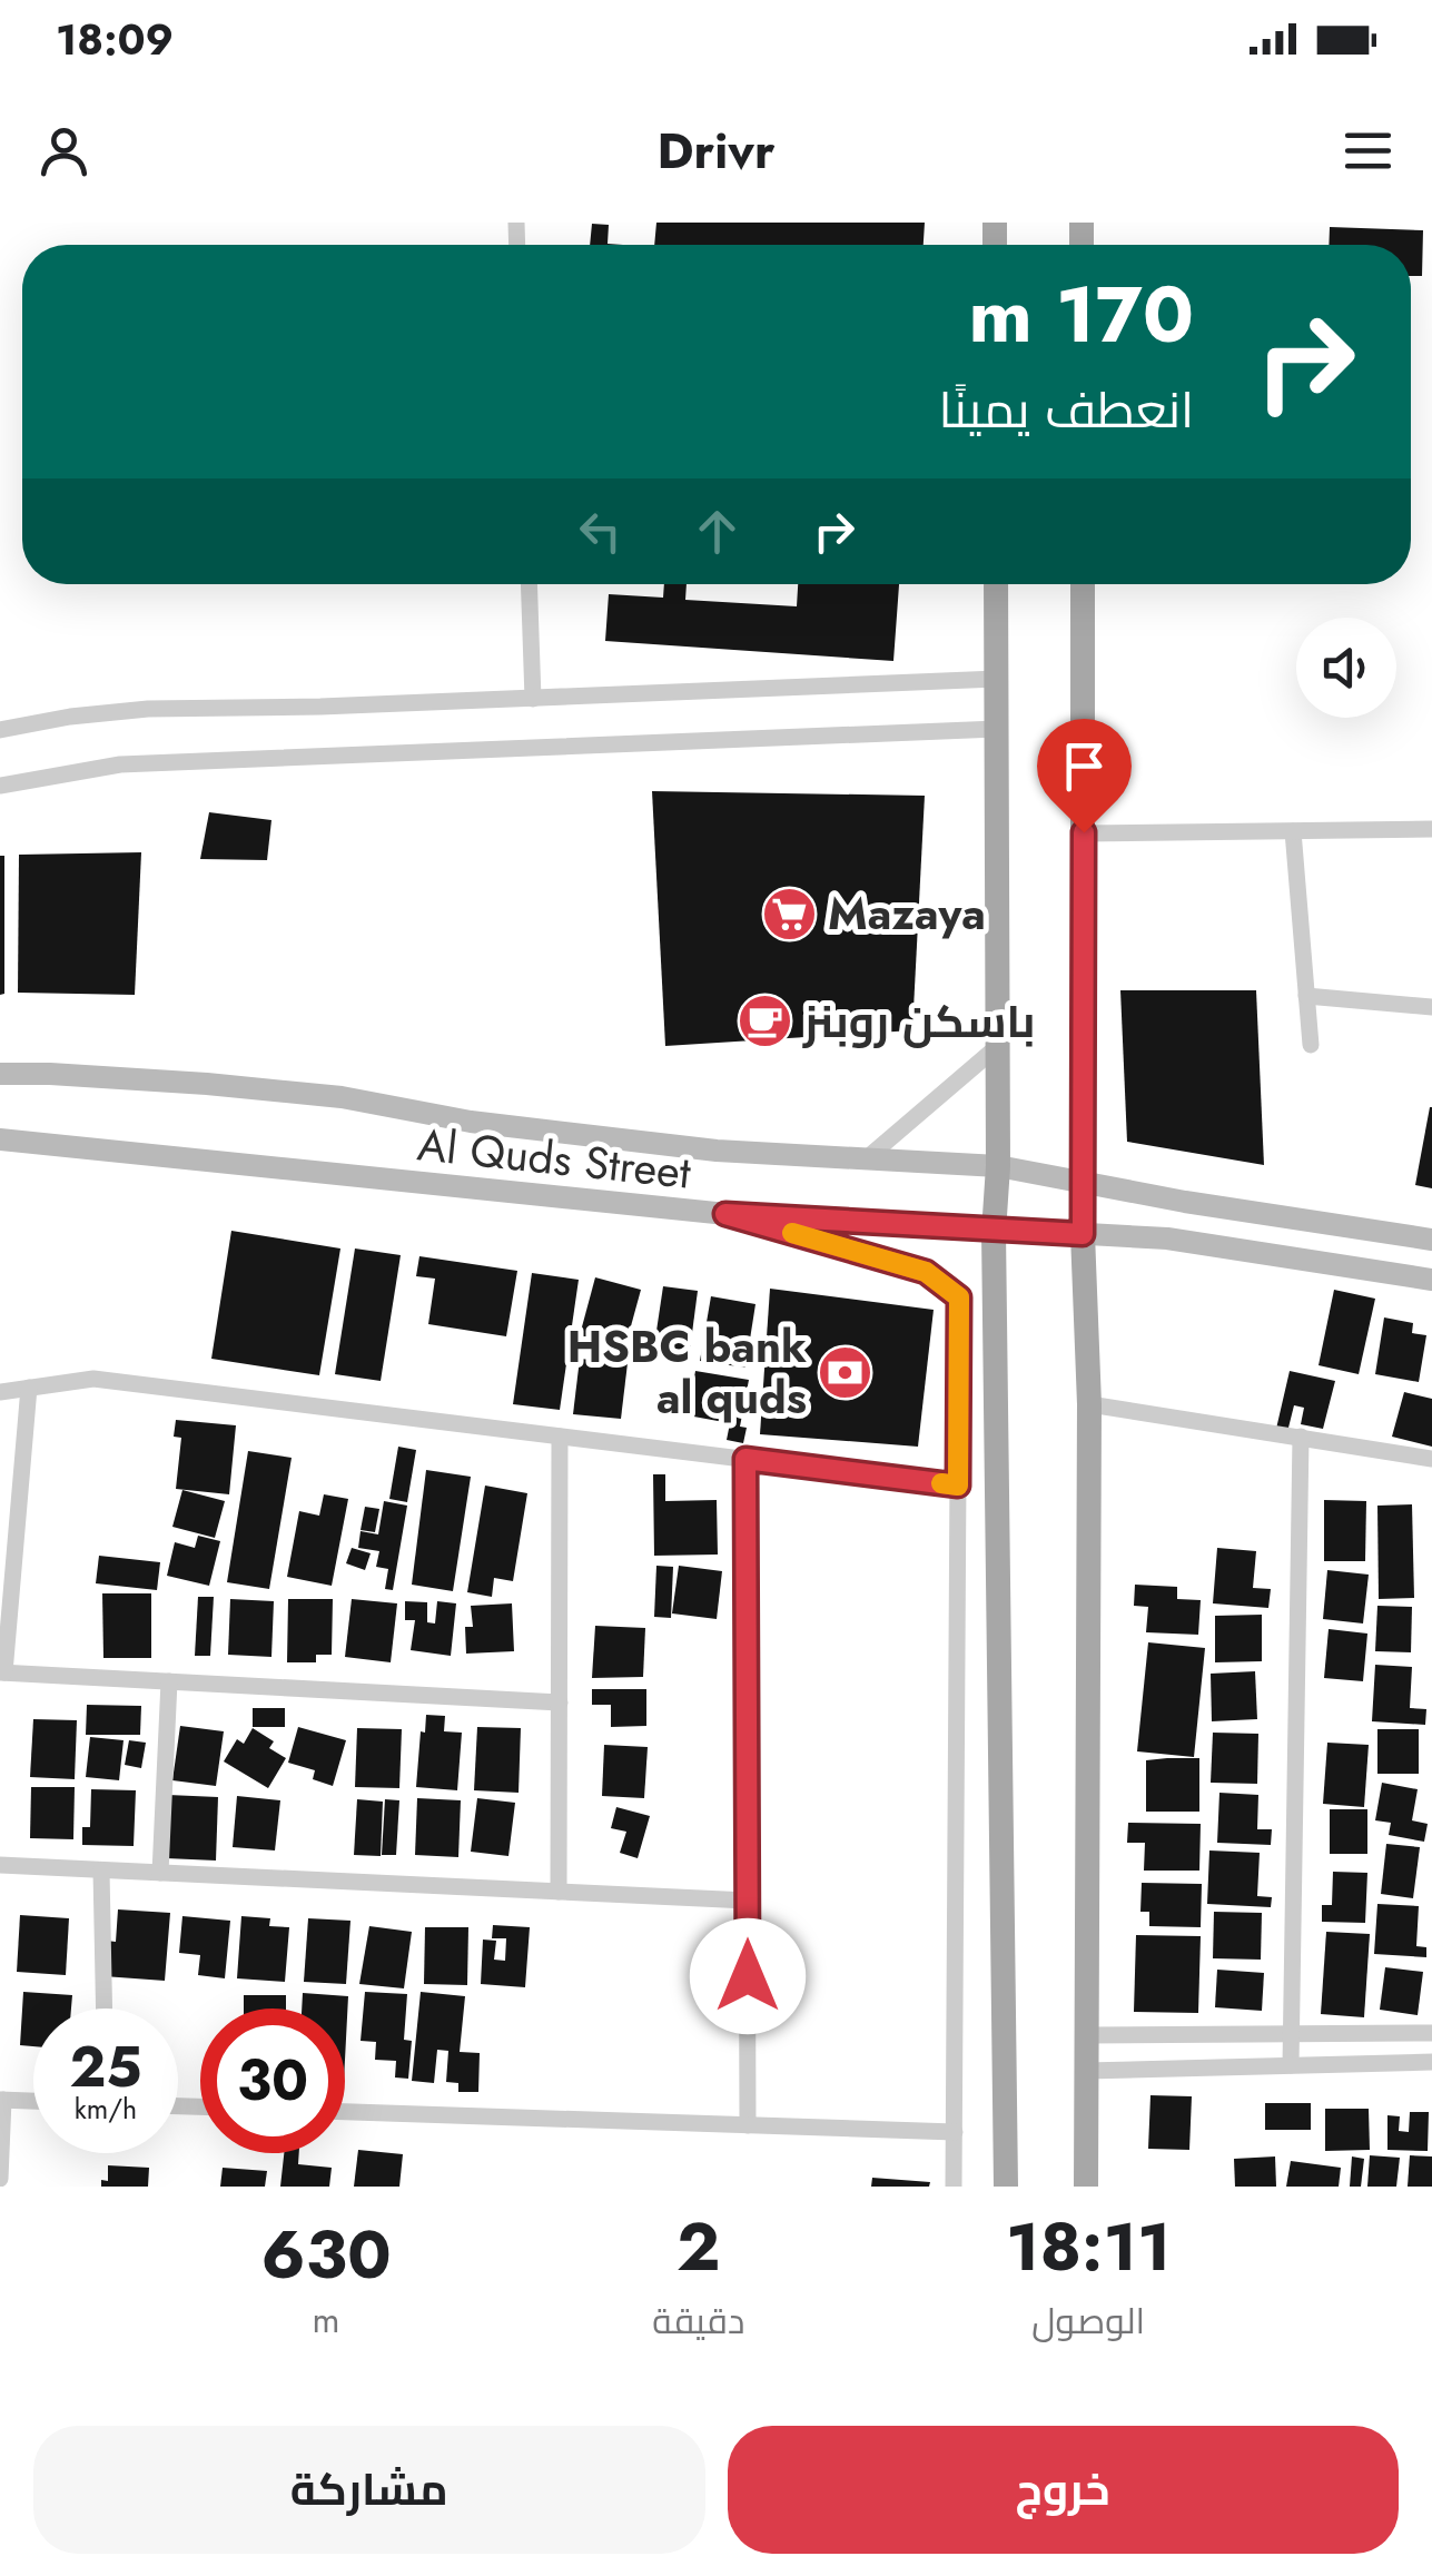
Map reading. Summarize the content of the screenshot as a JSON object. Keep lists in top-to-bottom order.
{
  "streets": {
    "main road": ["Al Quds Street"]
  },
  "places": {
    "supermarket": ["Mazaya"],
    "cafe": ["باسكن روبنز"],
    "bank": ["HSBC bank al quds"]
  },
  "page": {
    "status": "18:09",
    "header": "Drivr",
    "turn": ["170 m", "انعطف يمينًا"],
    "speed": "25 km/h",
    "limit": "30",
    "eta": [
      "18:11",
      "الوصول",
      "2",
      "دقيقة",
      "630",
      "m"
    ],
    "buttons": ["خروج", "مشاركة"]
  }
}
